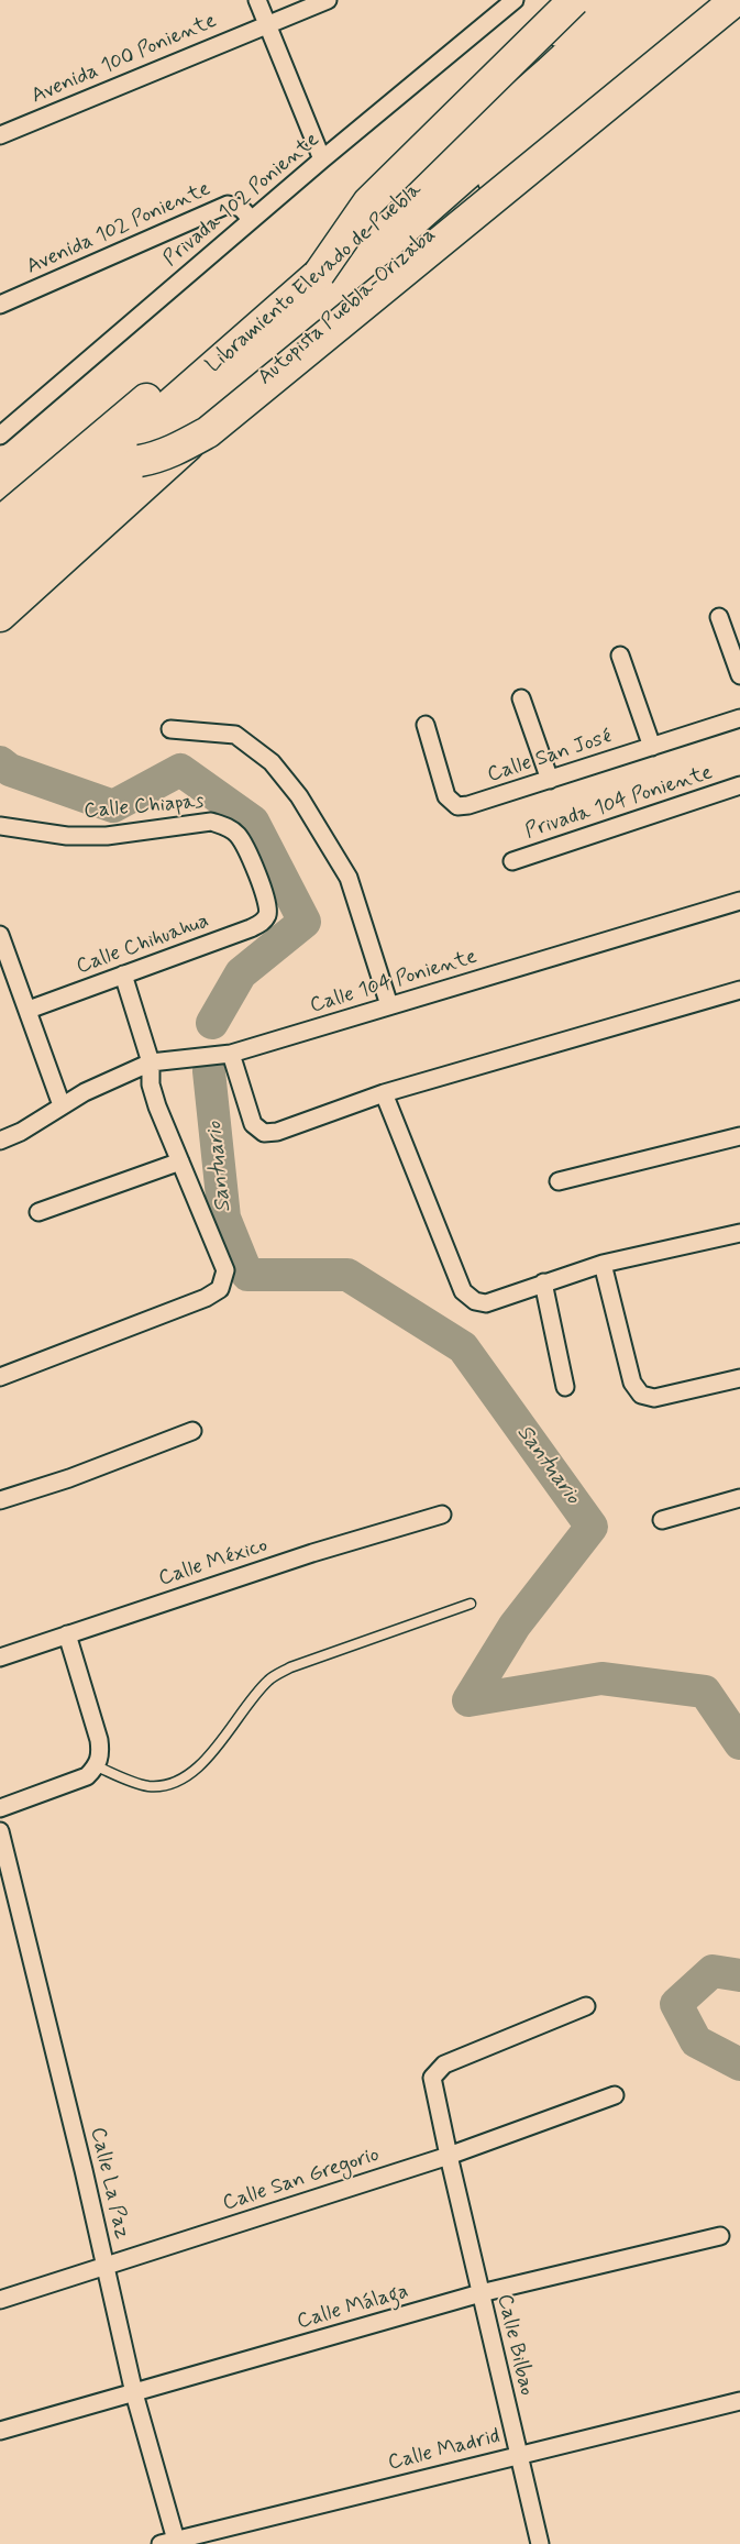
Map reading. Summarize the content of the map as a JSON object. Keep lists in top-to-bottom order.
{
  "streets": {
    "highway": ["Libramiento Elevado de Puebla", "Autopista Puebla-Orizaba"],
    "street": [
      "Avenida 100 Poniente",
      "Privada 102 Poniente",
      "Avenida 102 Poniente",
      "Calle San José",
      "Privada 104 Poniente",
      "Calle Chiapas",
      "Calle Chihuahua",
      "Calle 104 Poniente",
      "Calle México",
      "Calle San Gregorio",
      "Calle La Paz",
      "Calle Málaga",
      "Calle Bilbao",
      "Calle Madrid"
    ]
  },
  "crossings": [
    ["Privada 102 Poniente", "Avenida 102 Poniente"],
    ["Calle Chiapas", "Calle Chihuahua"],
    ["Calle San Gregorio", "Calle La Paz"],
    ["Calle San Gregorio", "Calle Bilbao"],
    ["Calle La Paz", "Calle Málaga"],
    ["Calle La Paz", "Calle Madrid"],
    ["Calle Málaga", "Calle Bilbao"],
    ["Calle Bilbao", "Calle Madrid"]
  ],
  "water": ["Santuario"]
}
